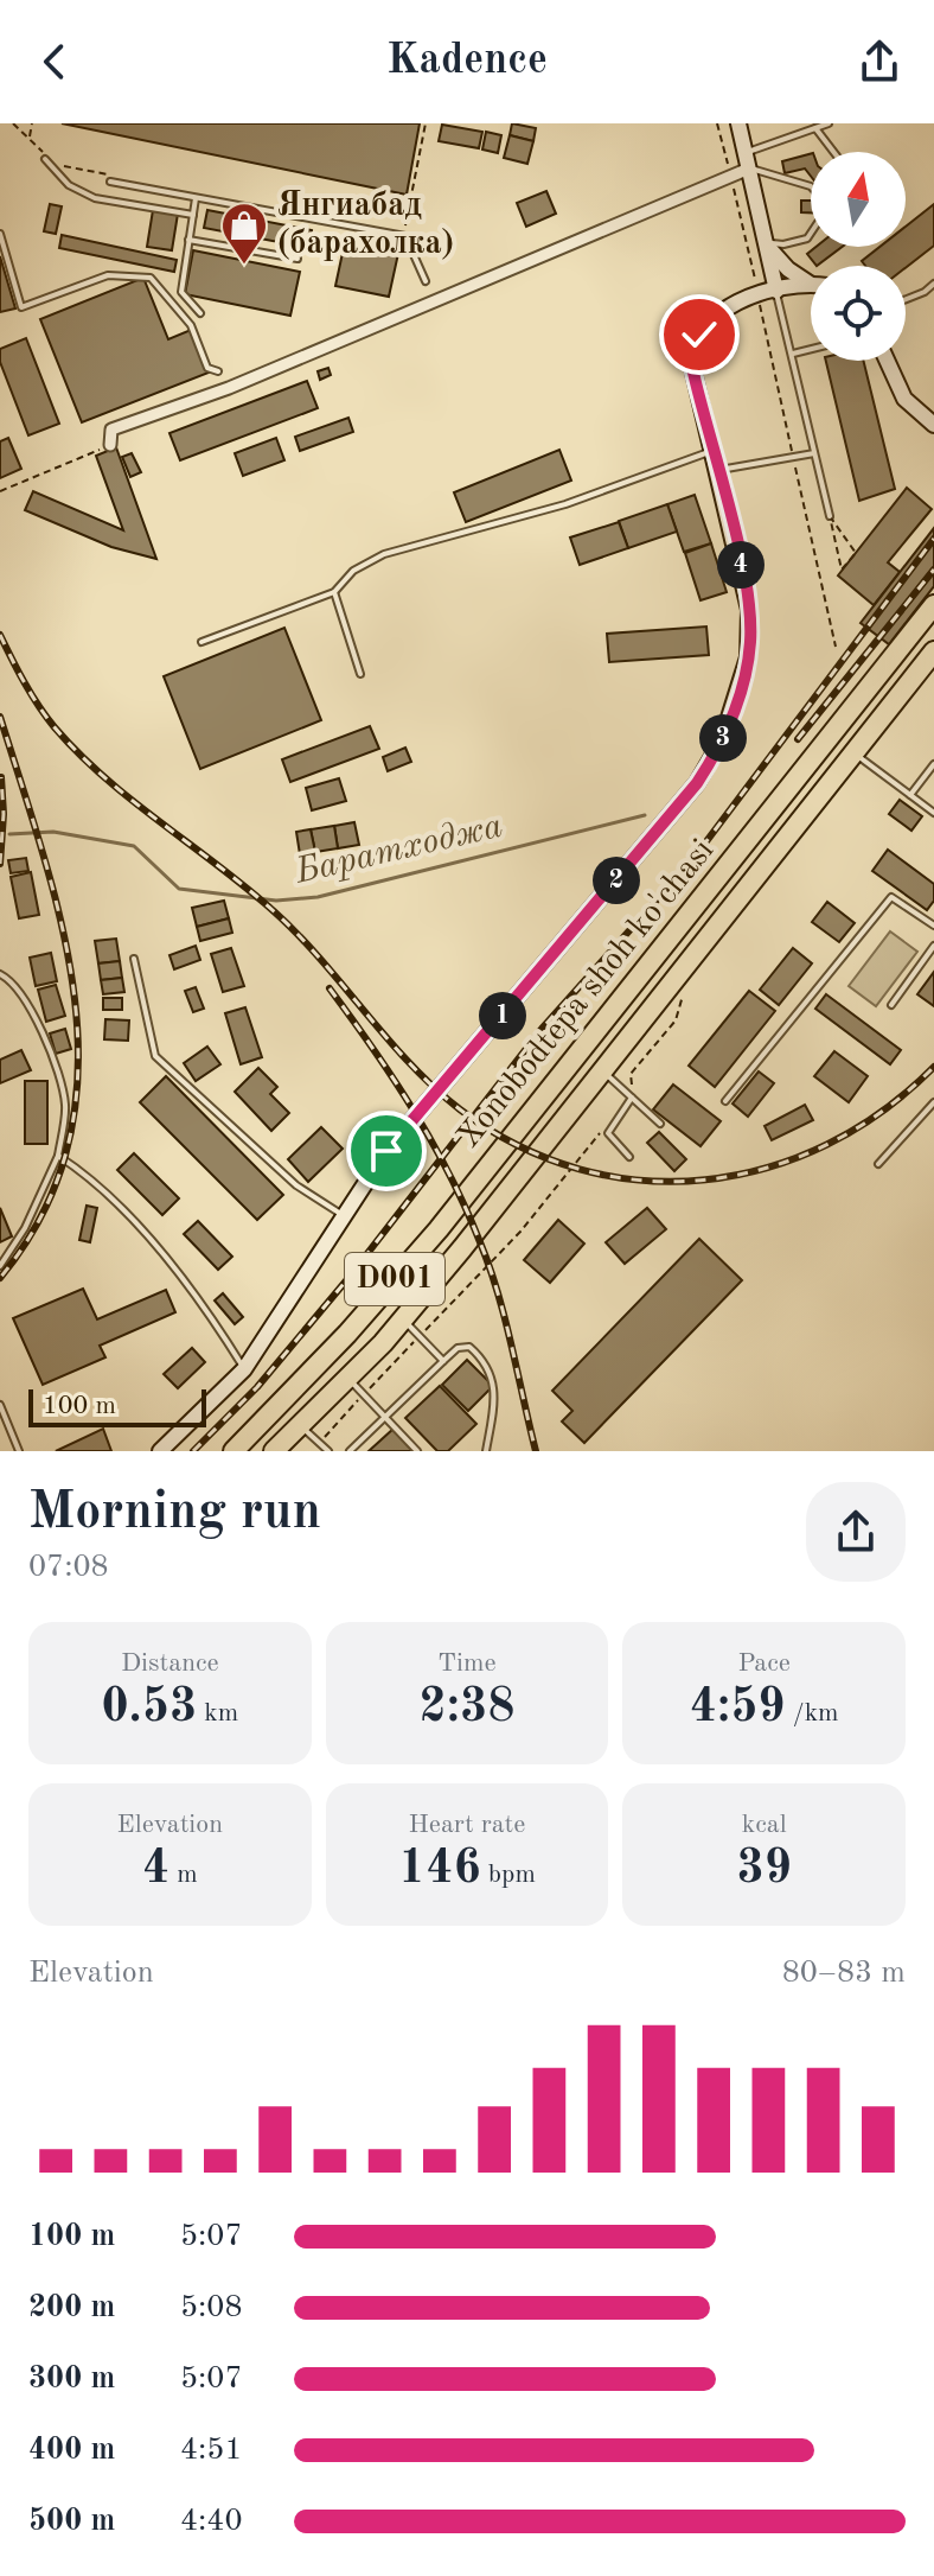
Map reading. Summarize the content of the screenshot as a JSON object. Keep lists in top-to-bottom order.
{
  "streets": {
    "highway": ["Xonobodtepa shoh ko'chasi", "D001"]
  },
  "water": ["Баратходжа"],
  "places": {
    "shop": ["Янгиабад (барахолка)"]
  },
  "scale_bar": "100 m",
  "north": "top",
  "page": {
    "header": "Kadence",
    "pins": [
      "4",
      "3",
      "2",
      "1"
    ],
    "scale": "100 m",
    "heading": ["Morning run", "07:08"],
    "stats": [
      ["Distance", "0.53 km"],
      ["Time", "2:38"],
      ["Pace", "4:59 /km"],
      ["Elevation", "4 m"],
      ["Heart rate", "146 bpm"],
      ["kcal", "39"]
    ],
    "chart": ["Elevation", "80–83 m"],
    "list": [
      {
        "name": "100 m",
        "note": "5:07"
      },
      {
        "name": "200 m",
        "note": "5:08"
      },
      {
        "name": "300 m",
        "note": "5:07"
      },
      {
        "name": "400 m",
        "note": "4:51"
      },
      {
        "name": "500 m",
        "note": "4:40"
      }
    ]
  }
}
